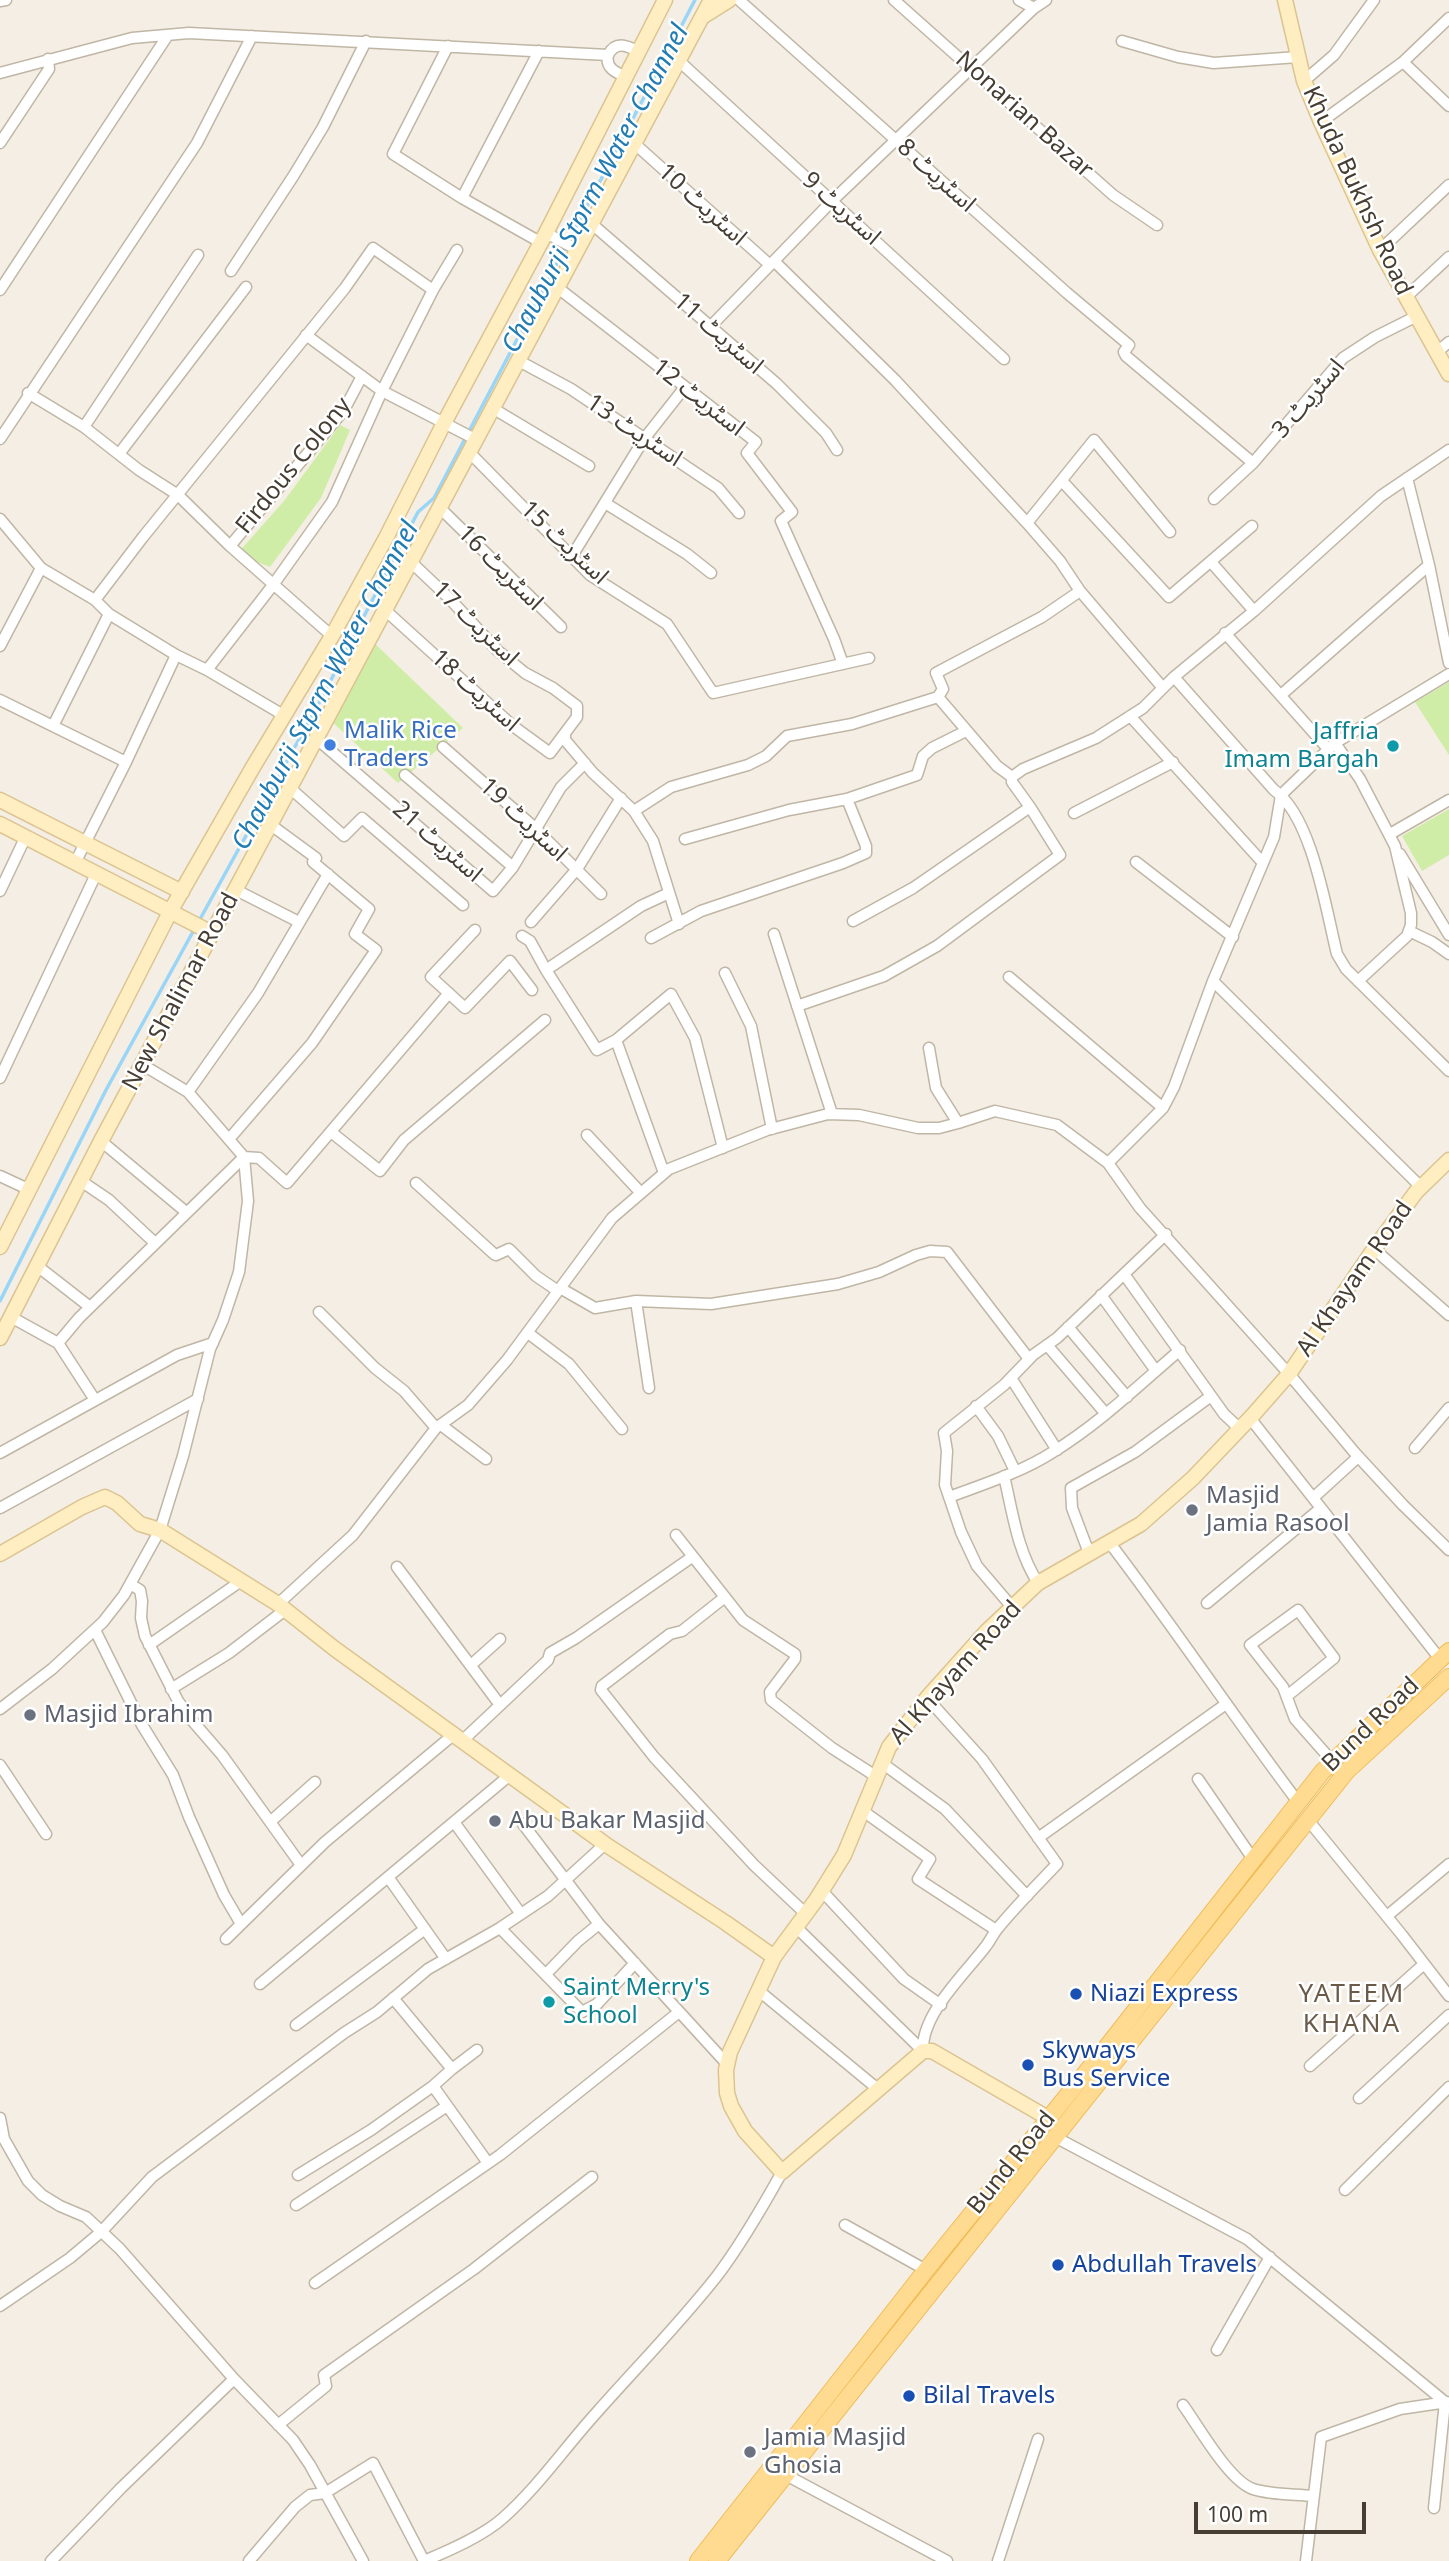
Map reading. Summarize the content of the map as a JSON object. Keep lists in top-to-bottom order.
{
  "streets": {
    "main road": ["Bund Road"],
    "street": [
      "Nonarian Bazar",
      "اسٹریٹ 8",
      "Khuda Bukhsh Road",
      "اسٹریٹ 10",
      "اسٹریٹ 9",
      "اسٹریٹ 11",
      "اسٹریٹ 12",
      "اسٹریٹ 3",
      "اسٹریٹ 13",
      "Firdous Colony",
      "اسٹریٹ 15",
      "اسٹریٹ 16",
      "اسٹریٹ 17",
      "اسٹریٹ 18",
      "اسٹریٹ 19",
      "اسٹریٹ 21",
      "New Shalimar Road",
      "Al Khayam Road"
    ]
  },
  "crossings": [
    ["اسٹریٹ 8", "اسٹریٹ 3"],
    ["Khuda Bukhsh Road", "اسٹریٹ 3"],
    ["اسٹریٹ 10", "New Shalimar Road"],
    ["اسٹریٹ 9", "New Shalimar Road"],
    ["اسٹریٹ 11", "New Shalimar Road"],
    ["اسٹریٹ 12", "اسٹریٹ 15"],
    ["اسٹریٹ 12", "New Shalimar Road"],
    ["اسٹریٹ 13", "New Shalimar Road"],
    ["Firdous Colony", "اسٹریٹ 15"],
    ["Firdous Colony", "New Shalimar Road"],
    ["اسٹریٹ 15", "New Shalimar Road"],
    ["اسٹریٹ 16", "New Shalimar Road"],
    ["اسٹریٹ 17", "اسٹریٹ 18"],
    ["اسٹریٹ 17", "New Shalimar Road"],
    ["اسٹریٹ 18", "New Shalimar Road"],
    ["اسٹریٹ 21", "New Shalimar Road"]
  ],
  "districts": ["YATEEM KHANA"],
  "water": ["Chauburji Stprm Water Channel"],
  "places": [
    "Malik Rice Traders",
    "Jaffria Imam Bargah",
    "Masjid Jamia Rasool",
    "Masjid Ibrahim",
    "Abu Bakar Masjid",
    "Niazi Express",
    "Saint Merry's School",
    "Skyways Bus Service",
    "Abdullah Travels",
    "Bilal Travels",
    "Jamia Masjid Ghosia"
  ],
  "scale_bar": "100 m"
}
